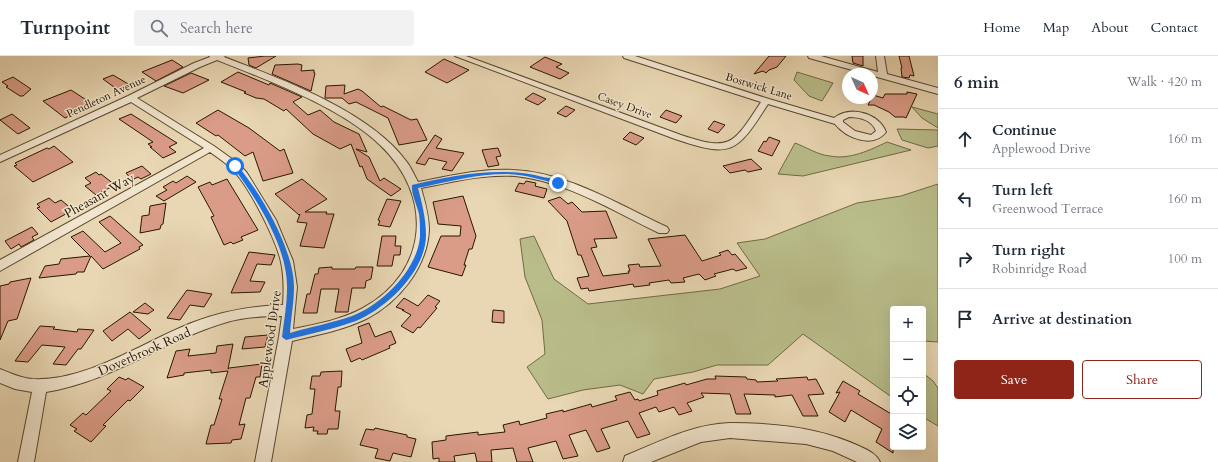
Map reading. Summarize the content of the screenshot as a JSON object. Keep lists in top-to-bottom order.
{
  "streets": {
    "street": [
      "Bostwick Lane",
      "Pendleton Avenue",
      "Casey Drive",
      "Pheasant Way",
      "Applewood Drive",
      "Doverbrook Road"
    ]
  },
  "crossings": [
    ["Bostwick Lane", "Casey Drive"],
    ["Pendleton Avenue", "Applewood Drive"],
    ["Pheasant Way", "Applewood Drive"],
    ["Applewood Drive", "Doverbrook Road"]
  ],
  "north": "bottom right",
  "page": {
    "header": "Turnpoint",
    "search": "Search here",
    "nav": [
      "Home",
      "Map",
      "About",
      "Contact"
    ],
    "heading": ["6 min", "Walk · 420 m"],
    "list": [
      ["Continue", "Applewood Drive", "160 m"],
      ["Turn left", "Greenwood Terrace", "160 m"],
      ["Turn right", "Robinridge Road", "100 m"],
      "Arrive at destination"
    ],
    "map_buttons": ["+", "−"],
    "buttons": ["Save", "Share"]
  }
}
